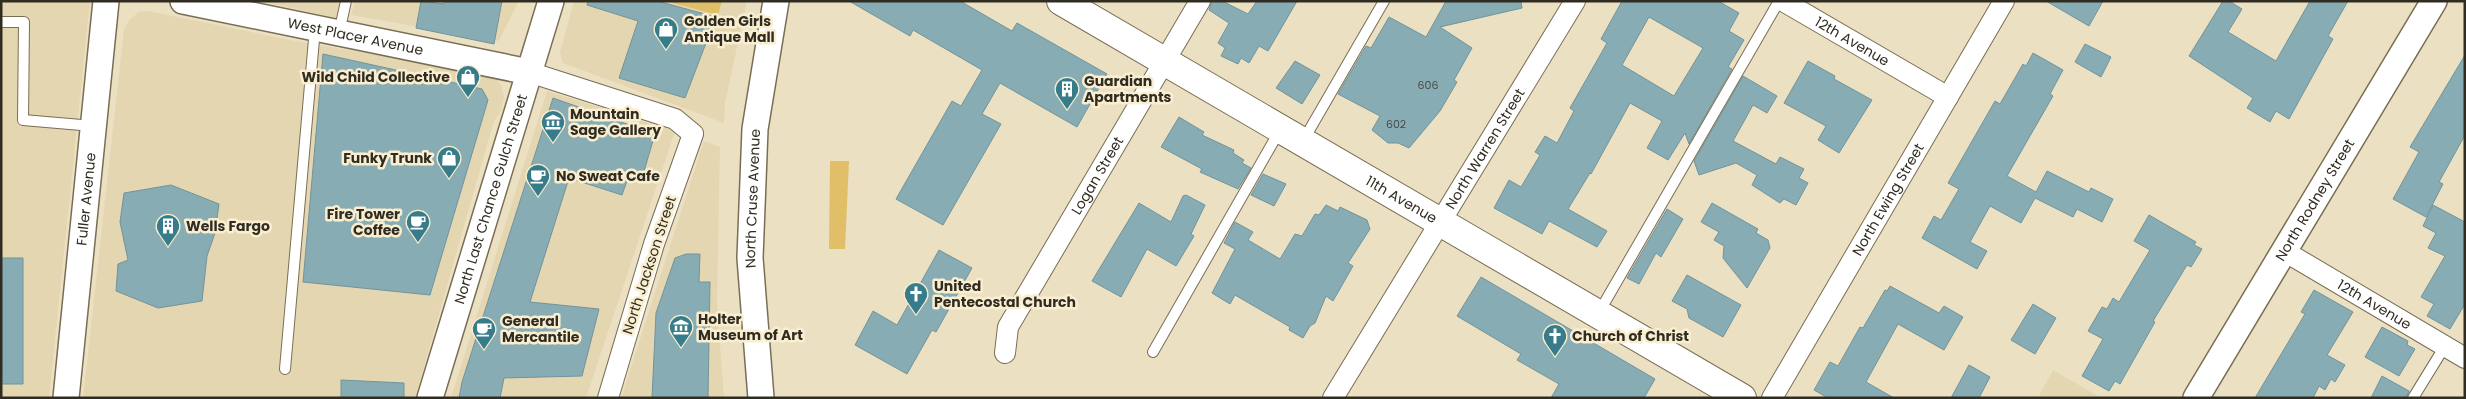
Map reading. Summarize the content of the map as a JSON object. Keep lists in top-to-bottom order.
{
  "streets": {
    "main road": ["11th Avenue"],
    "street": [
      "West Placer Avenue",
      "12th Avenue",
      "North Warren Street",
      "Logan Street",
      "Fuller Avenue",
      "North Last Chance Gulch Street",
      "North Cruse Avenue",
      "North Rodney Street",
      "North Ewing Street",
      "North Jackson Street"
    ]
  },
  "crossings": [
    ["West Placer Avenue", "North Last Chance Gulch Street"],
    ["West Placer Avenue", "North Jackson Street"],
    ["12th Avenue", "North Rodney Street"],
    ["12th Avenue", "North Ewing Street"],
    ["North Warren Street", "11th Avenue"],
    ["Logan Street", "11th Avenue"],
    ["North Last Chance Gulch Street", "North Jackson Street"]
  ],
  "places": {
    "shop": ["Golden Girls Antique Mall", "Wild Child Collective", "Funky Trunk"],
    "building": ["Guardian Apartments", "Wells Fargo"],
    "museum": ["Mountain Sage Gallery", "Holter Museum of Art"],
    "cafe": ["No Sweat Cafe", "Fire Tower Coffee", "General Mercantile"],
    "church": ["United Pentecostal Church", "Church of Christ"]
  },
  "house_numbers": ["606", "602"]
}
